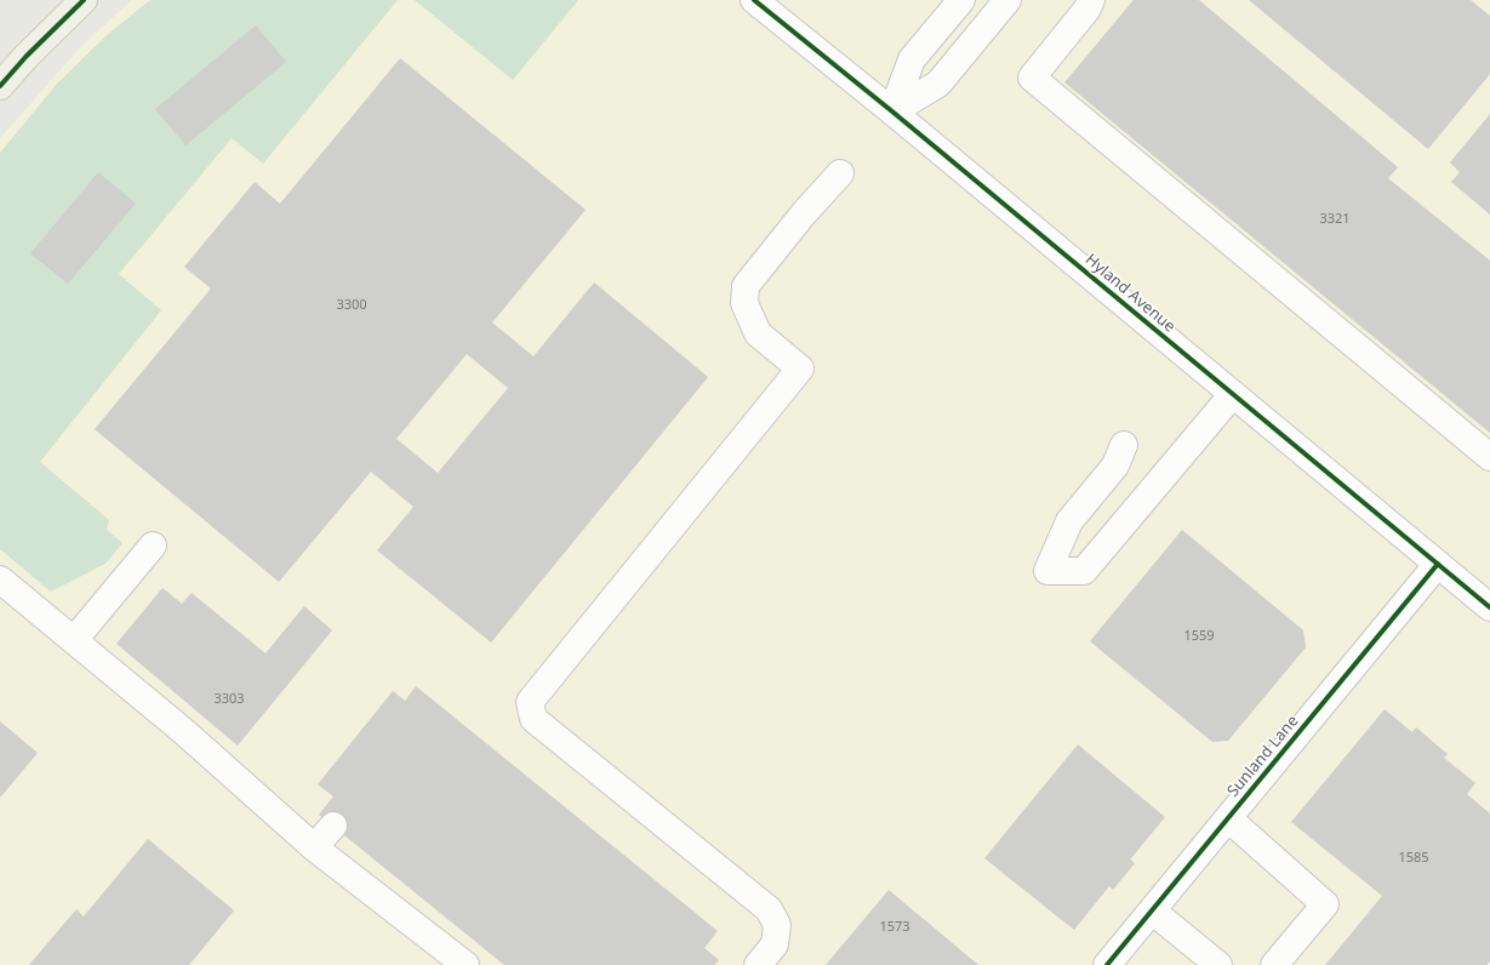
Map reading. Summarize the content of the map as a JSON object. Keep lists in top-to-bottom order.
{
  "streets": {
    "street": ["Hyland Avenue", "Sunland Lane"]
  },
  "crossings": [
    ["Hyland Avenue", "Sunland Lane"]
  ],
  "house_numbers": [
    "3321",
    "3300",
    "1559",
    "3303",
    "1585",
    "1573"
  ]
}
